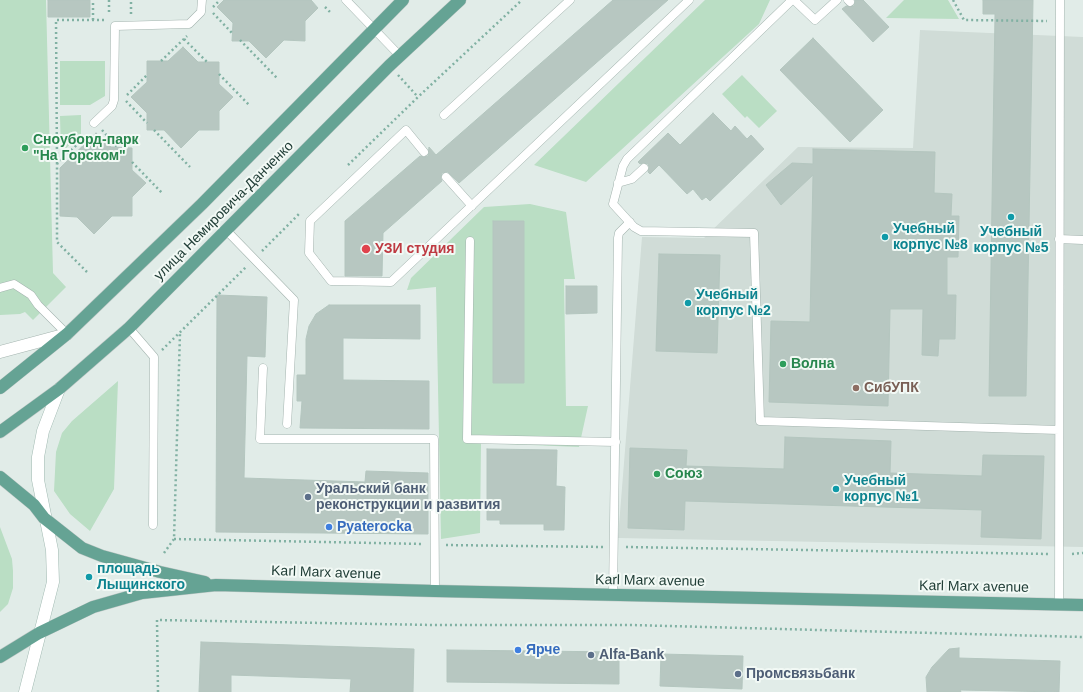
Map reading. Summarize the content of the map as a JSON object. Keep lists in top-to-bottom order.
{
  "streets": {
    "main road": ["улица Немировича-Данченко", "Karl Marx avenue"]
  },
  "places": [
    "Сноуборд-парк \"На Горском\"",
    "Учебный корпус №5",
    "Учебный корпус №8",
    "УЗИ студия",
    "Учебный корпус №2",
    "Волна",
    "СибУПК",
    "Союз",
    "Учебный корпус №1",
    "Уральский банк реконструкции и развития",
    "Pyaterocka",
    "площадь Лыщинского",
    "Ярче",
    "Alfa-Bank",
    "Промсвязьбанк"
  ]
}
